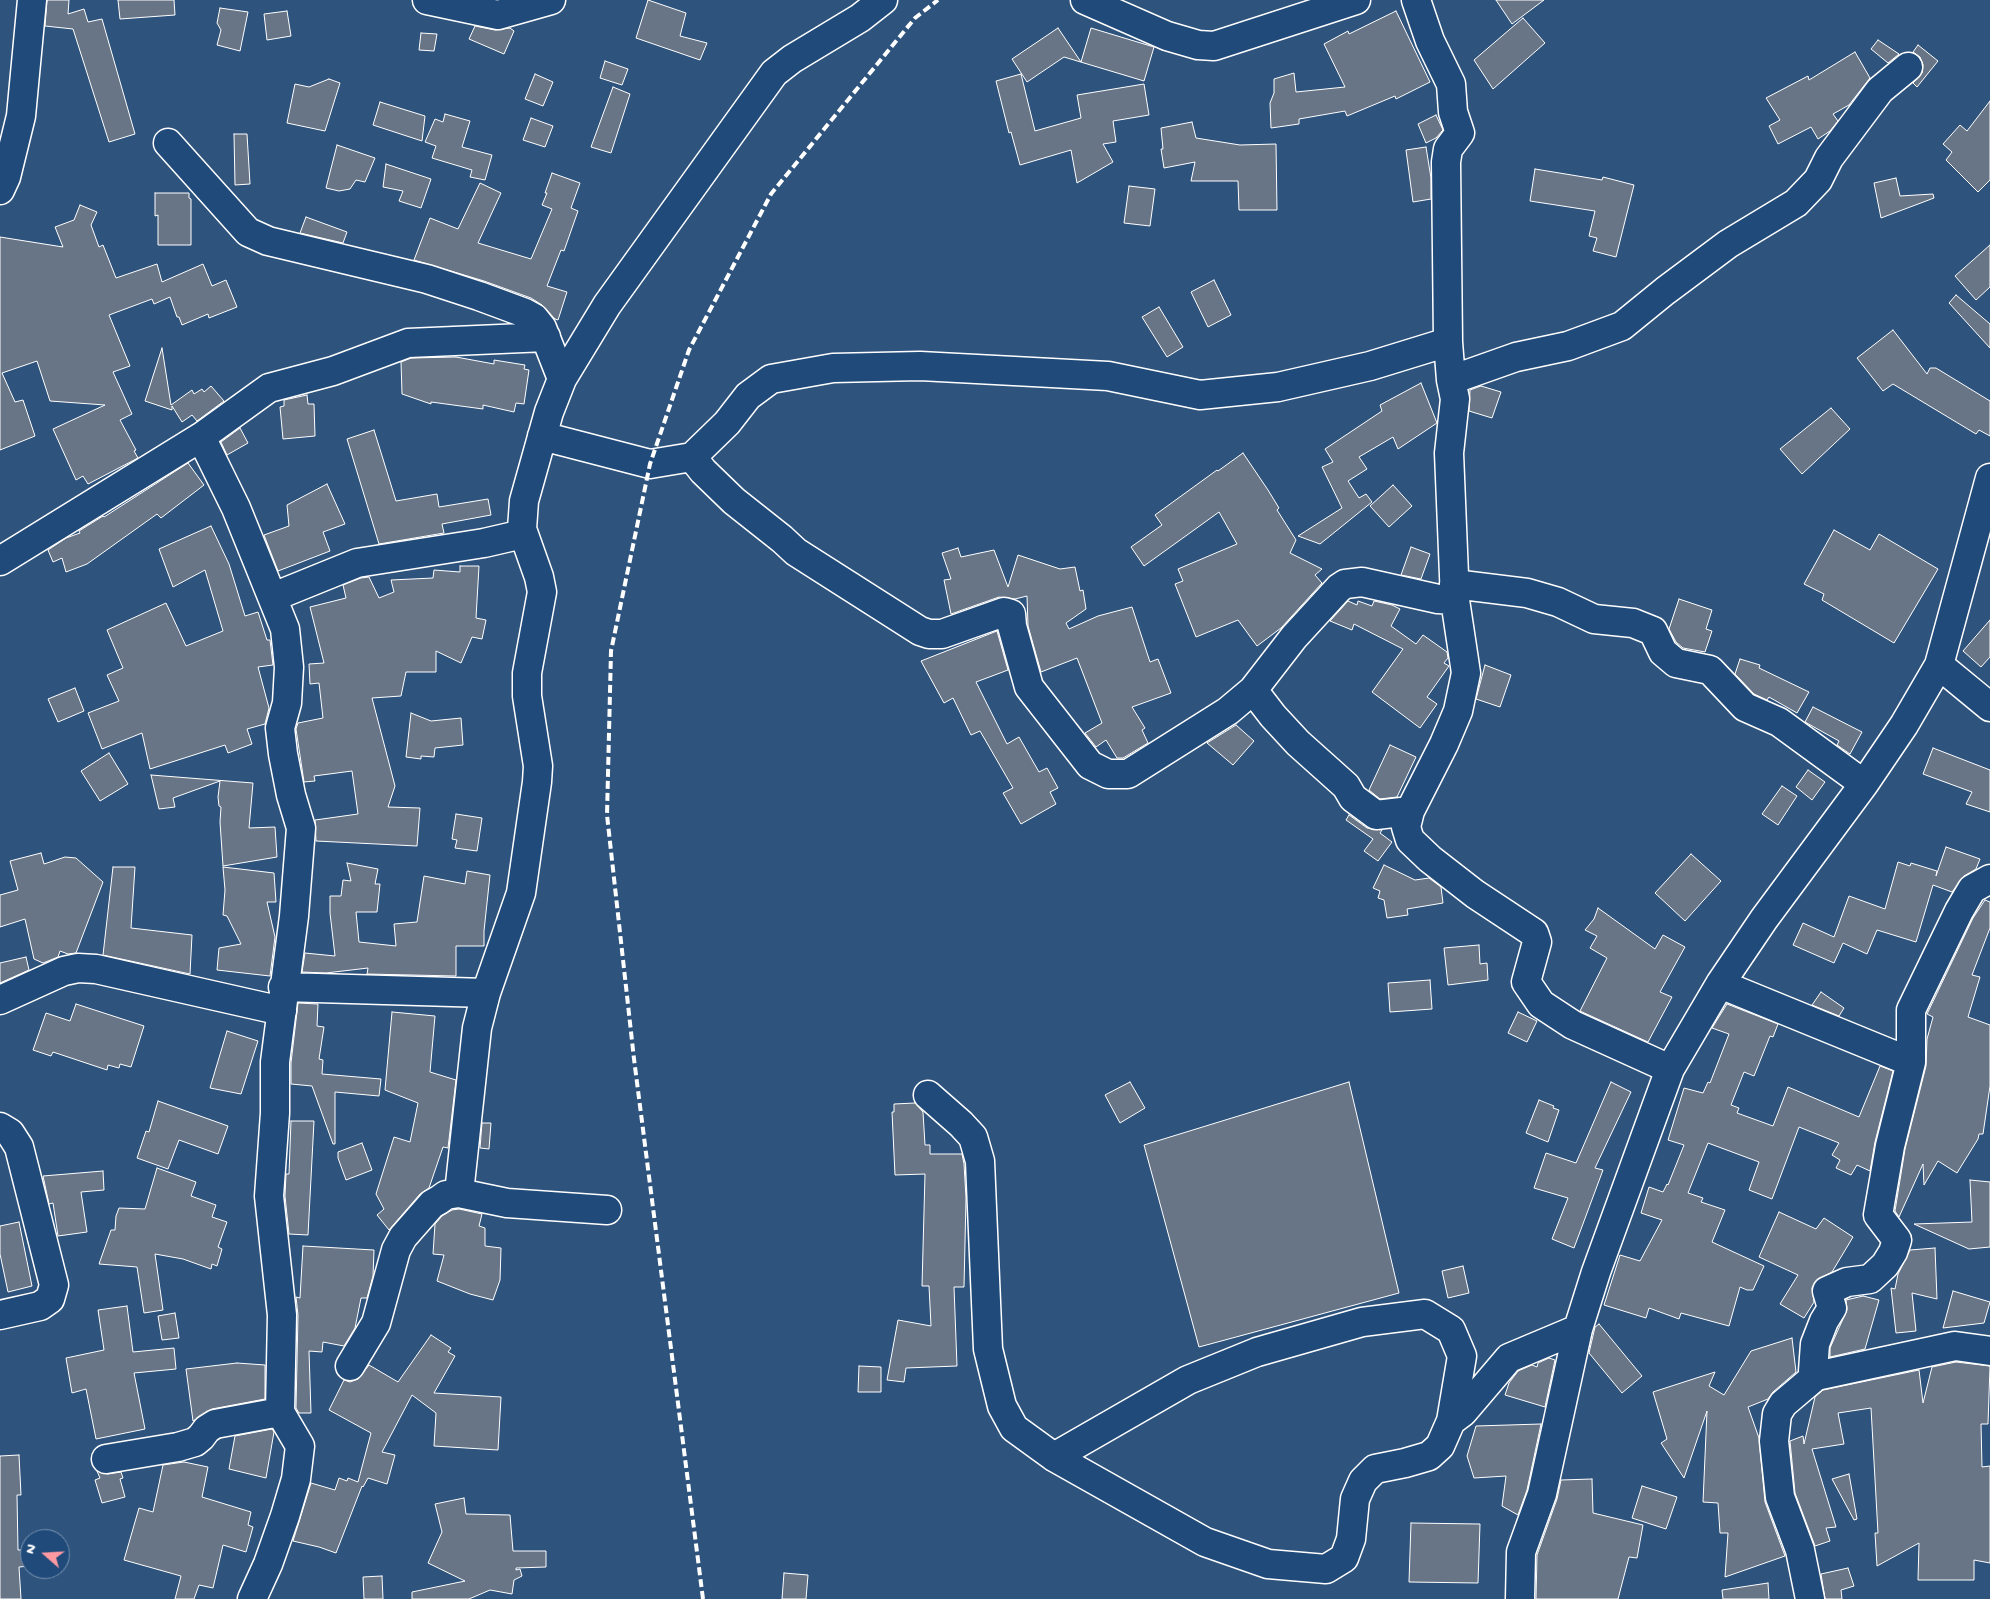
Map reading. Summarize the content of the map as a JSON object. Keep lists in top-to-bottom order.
{
  "north": "left"
}
